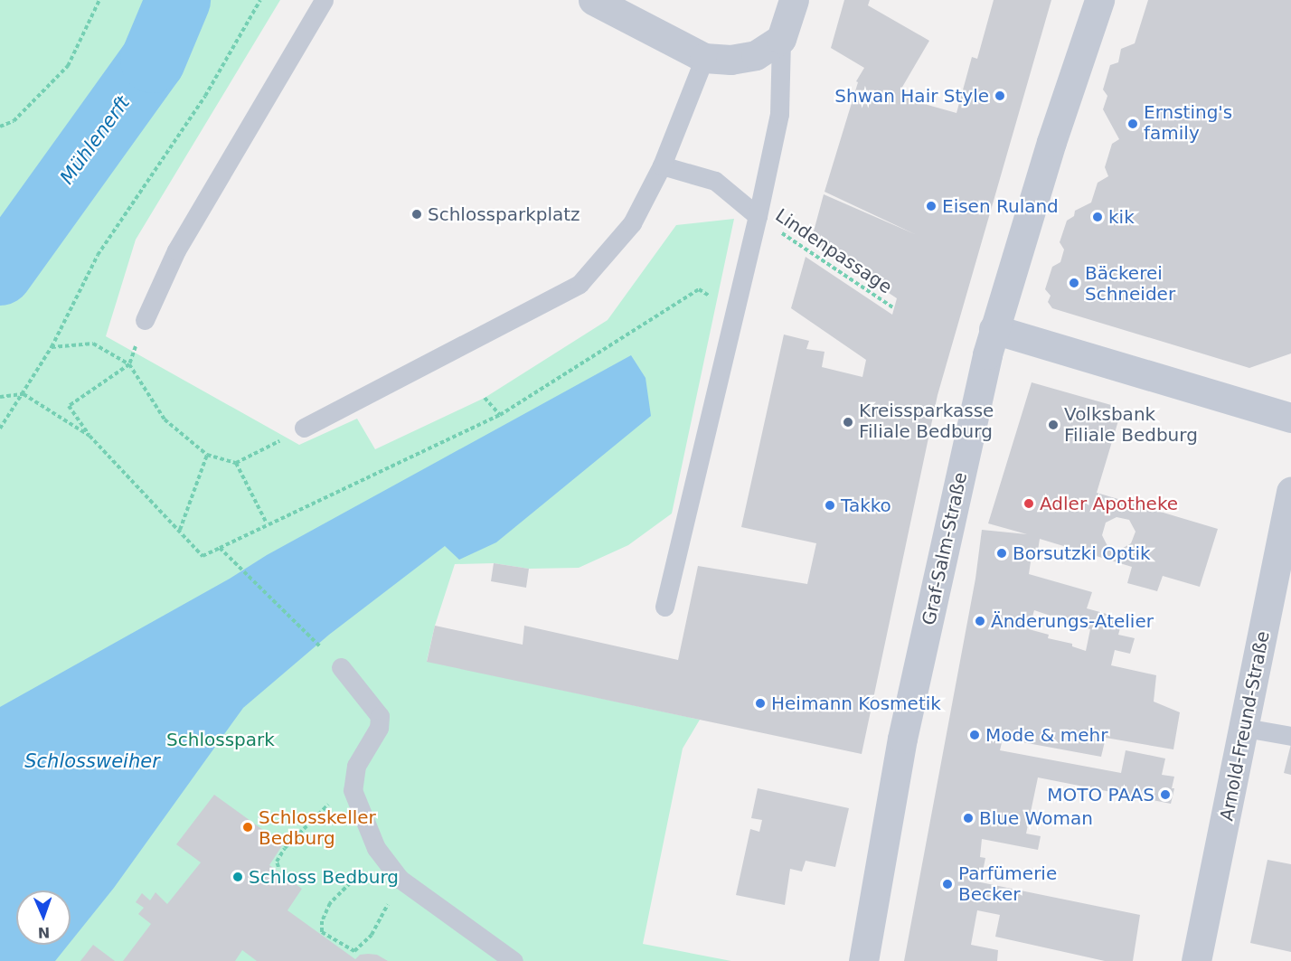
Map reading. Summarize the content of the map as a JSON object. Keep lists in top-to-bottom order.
{
  "streets": {
    "street": ["Graf-Salm-Straße", "Arnold-Freund-Straße"],
    "path": ["Lindenpassage"]
  },
  "water": ["Mühlenerft", "Schlossweiher"],
  "parks": ["Schlosspark"],
  "places": [
    "Shwan Hair Style",
    "Ernsting's family",
    "Eisen Ruland",
    "Schlossparkplatz",
    "kik",
    "Bäckerei Schneider",
    "Kreissparkasse Filiale Bedburg",
    "Volksbank Filiale Bedburg",
    "Adler Apotheke",
    "Takko",
    "Borsutzki Optik",
    "Änderungs-Atelier",
    "Heimann Kosmetik",
    "Mode & mehr",
    "MOTO PAAS",
    "Blue Woman",
    "Schlosskeller Bedburg",
    "Schloss Bedburg",
    "Parfümerie Becker"
  ],
  "north": "bottom"
}
